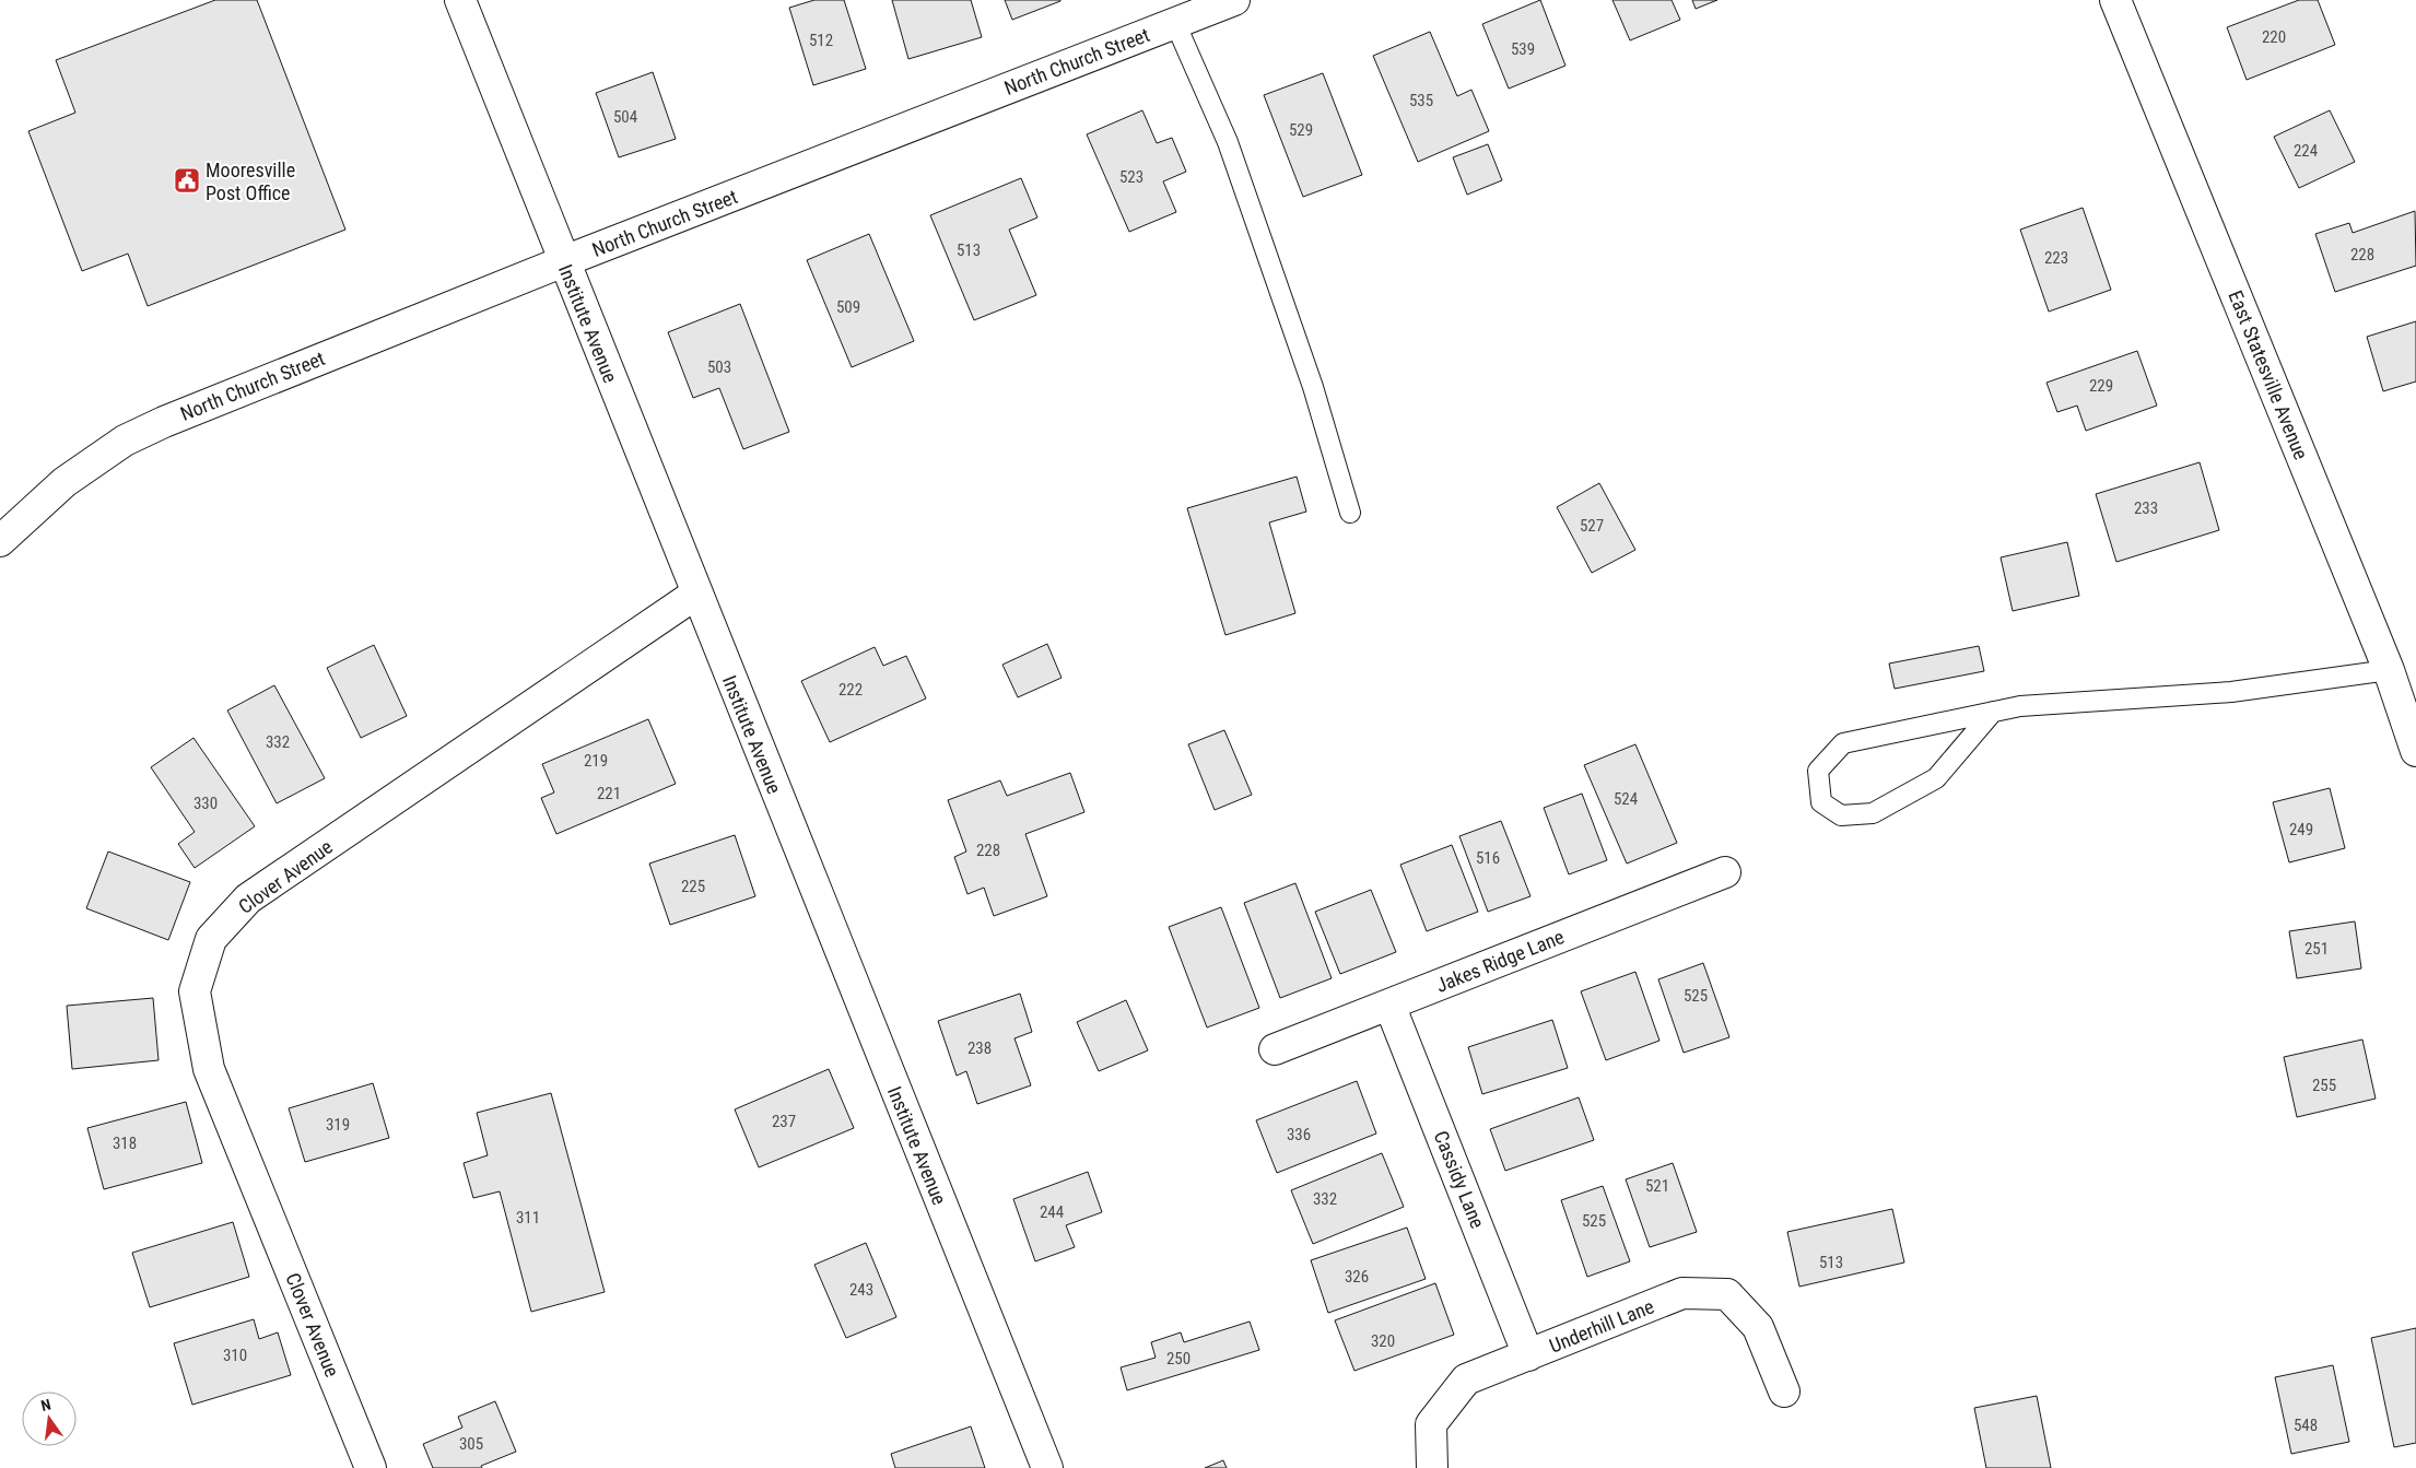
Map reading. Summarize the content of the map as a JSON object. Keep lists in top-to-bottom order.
{
  "streets": {
    "street": [
      "North Church Street",
      "Institute Avenue",
      "East Statesville Avenue",
      "Clover Avenue",
      "Jakes Ridge Lane",
      "Cassidy Lane",
      "Underhill Lane"
    ]
  },
  "crossings": [
    ["North Church Street", "Institute Avenue"],
    ["Institute Avenue", "Clover Avenue"],
    ["Jakes Ridge Lane", "Cassidy Lane"],
    ["Cassidy Lane", "Underhill Lane"]
  ],
  "places": {
    "public building": ["Mooresville Post Office"]
  },
  "house_numbers": [
    "220",
    "512",
    "539",
    "535",
    "504",
    "529",
    "224",
    "523",
    "513",
    "228",
    "223",
    "509",
    "503",
    "229",
    "233",
    "527",
    "222",
    "332",
    "219",
    "221",
    "524",
    "330",
    "249",
    "228",
    "516",
    "225",
    "251",
    "525",
    "238",
    "255",
    "237",
    "319",
    "336",
    "318",
    "521",
    "332",
    "244",
    "311",
    "525",
    "513",
    "326",
    "243",
    "320",
    "310",
    "250",
    "548",
    "305"
  ],
  "north": "top"
}
